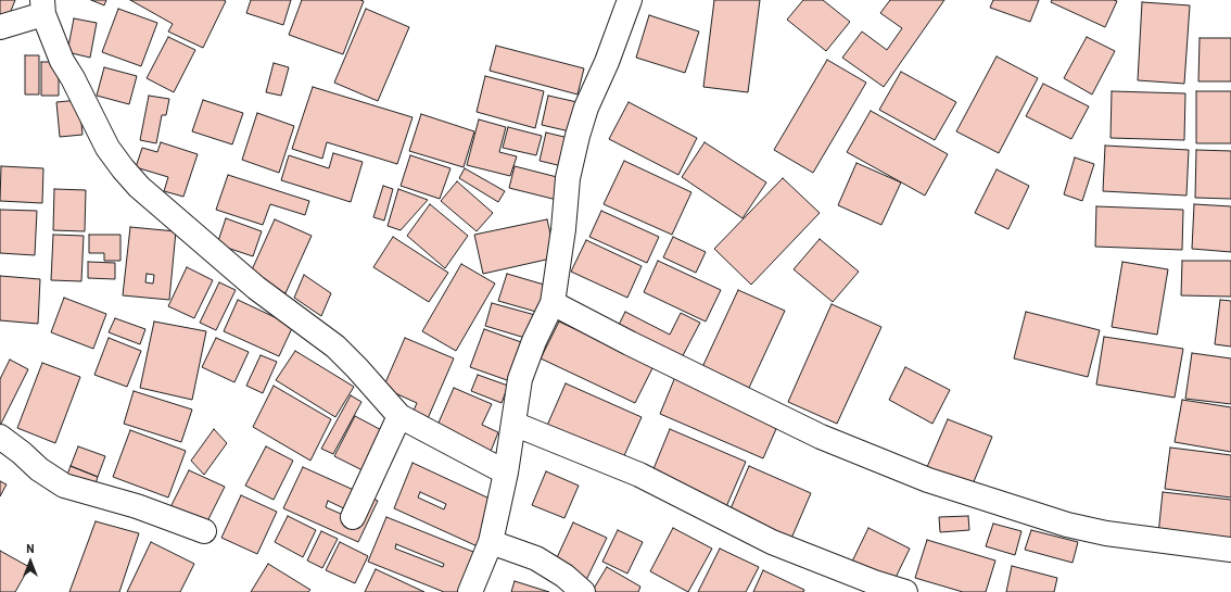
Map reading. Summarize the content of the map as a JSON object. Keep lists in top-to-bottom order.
{
  "north": "top"
}
